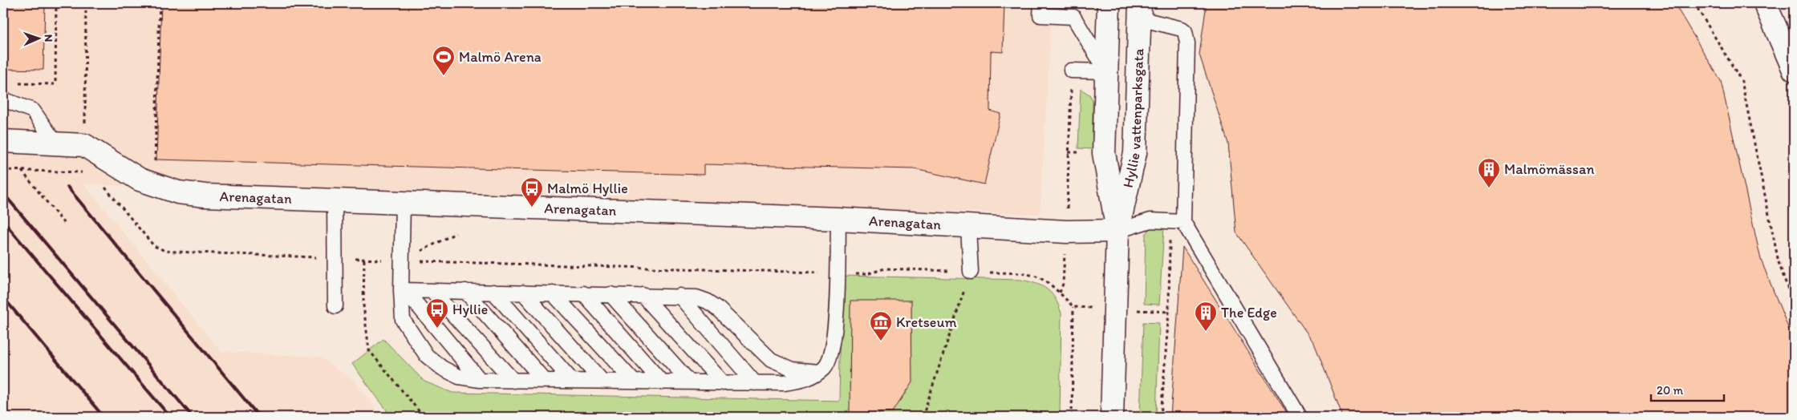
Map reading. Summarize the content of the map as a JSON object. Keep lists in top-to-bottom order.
{
  "streets": {
    "street": ["Hyllie vattenparksgata", "Arenagatan"]
  },
  "crossings": [
    ["Hyllie vattenparksgata", "Arenagatan"]
  ],
  "places": {
    "sports": ["Malmö Arena"],
    "building": ["Malmömässan", "The Edge"],
    "bus stop": ["Malmö Hyllie", "Hyllie"],
    "museum": ["Kretseum"]
  },
  "scale_bar": "20 m",
  "north": "right"
}
